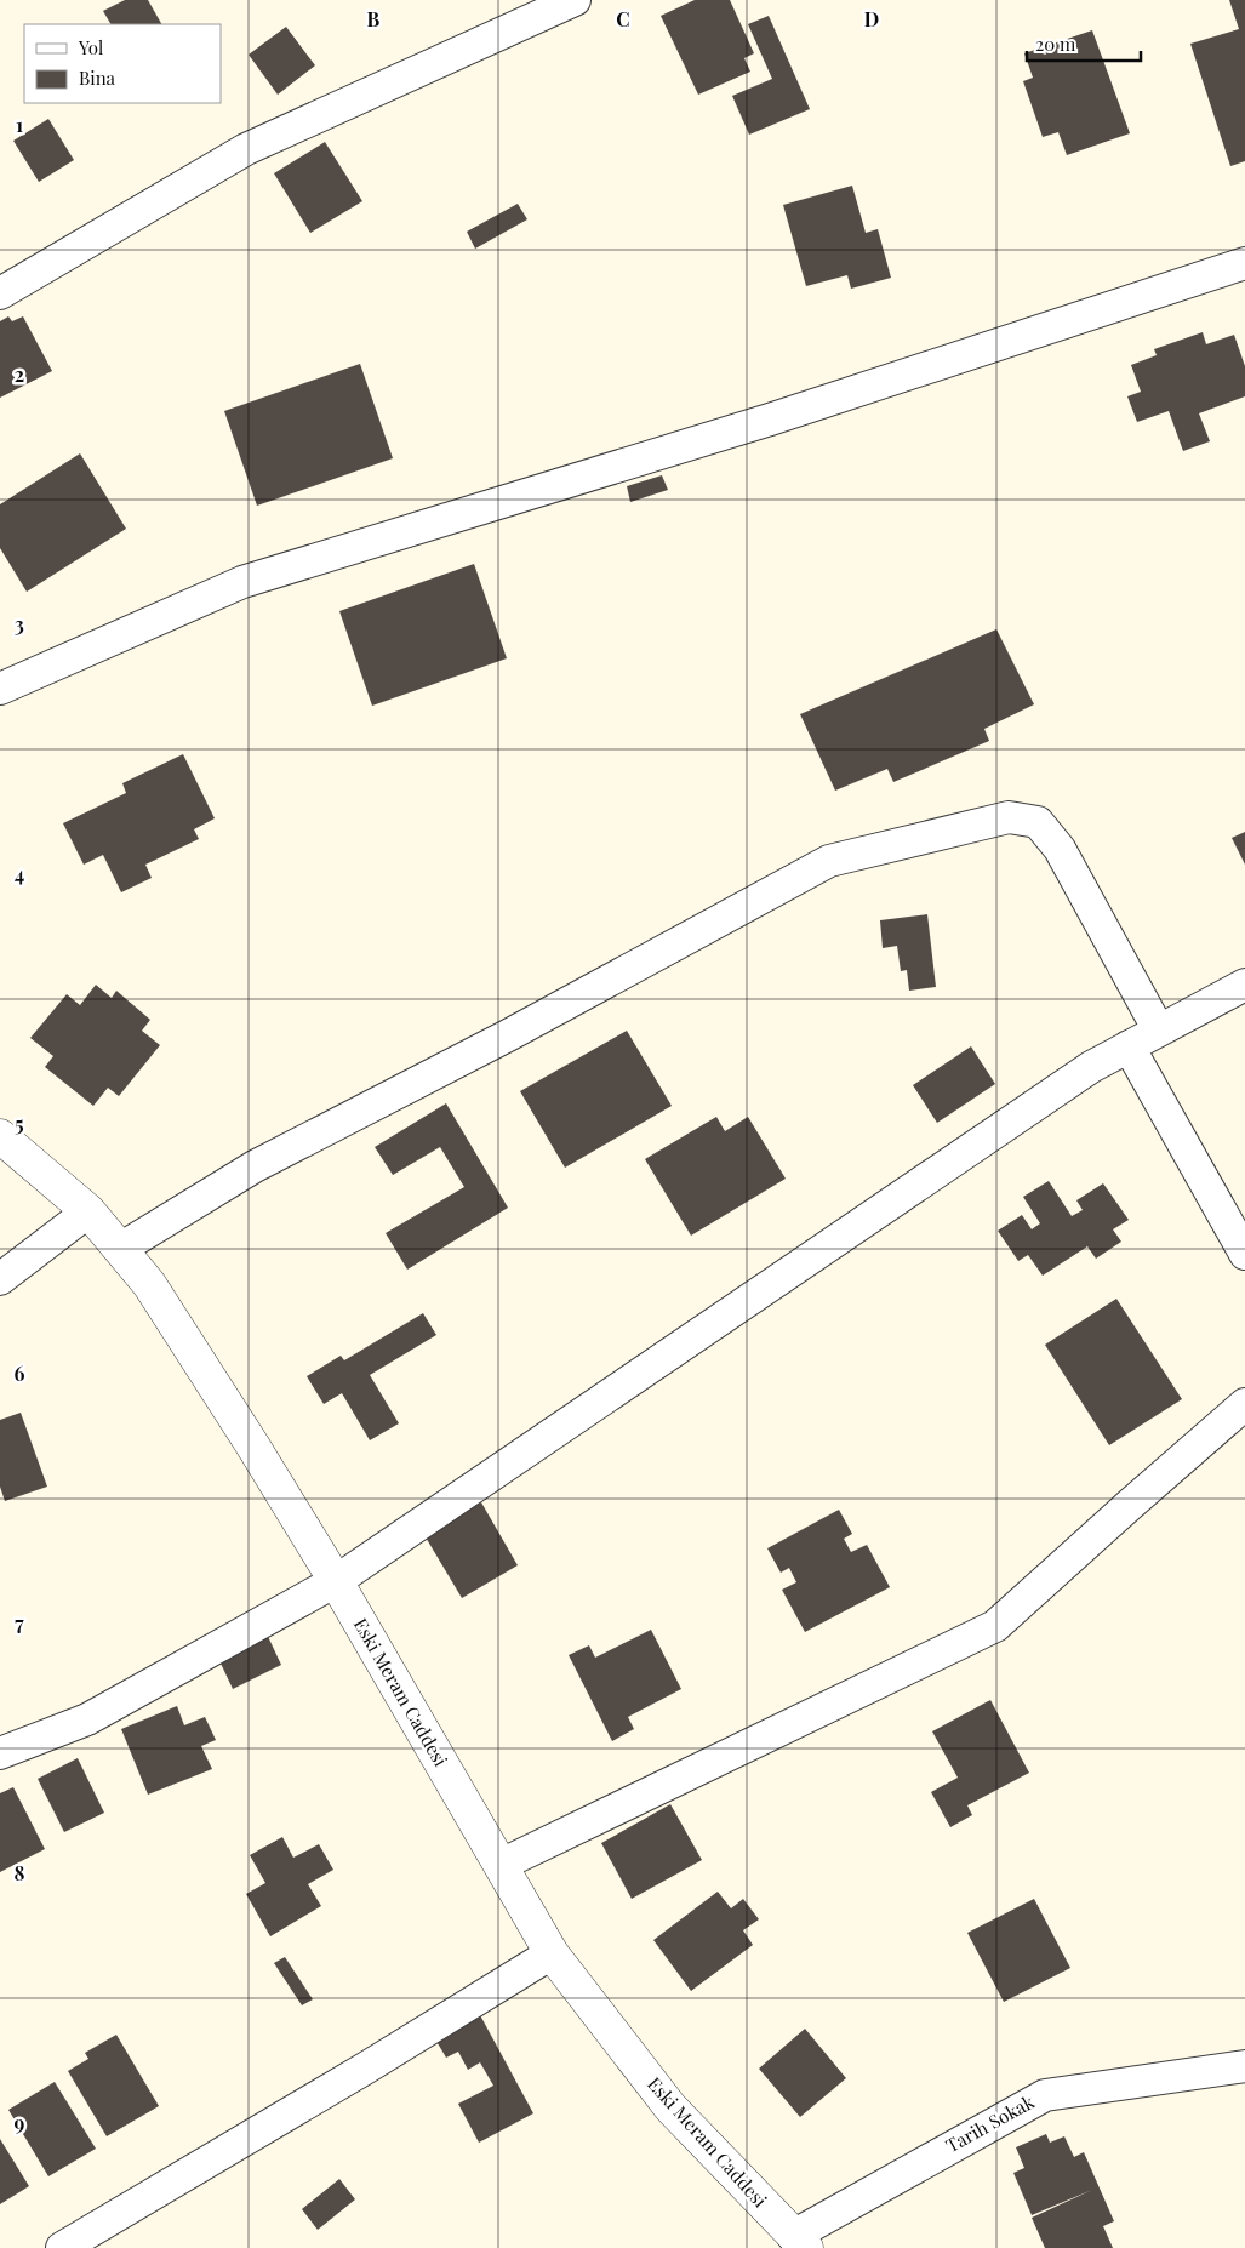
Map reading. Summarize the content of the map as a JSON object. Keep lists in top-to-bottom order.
{
  "streets": {
    "street": ["Eski Meram Caddesi", "Tarih Sokak"]
  },
  "crossings": [
    ["Eski Meram Caddesi", "Tarih Sokak"]
  ],
  "legend": ["Yol", "Bina"],
  "scale_bar": "20 m",
  "grid": {
    "columns": ["B", "C", "D"],
    "rows": [
      "1",
      "2",
      "3",
      "4",
      "5",
      "6",
      "7",
      "8",
      "9"
    ]
  }
}
